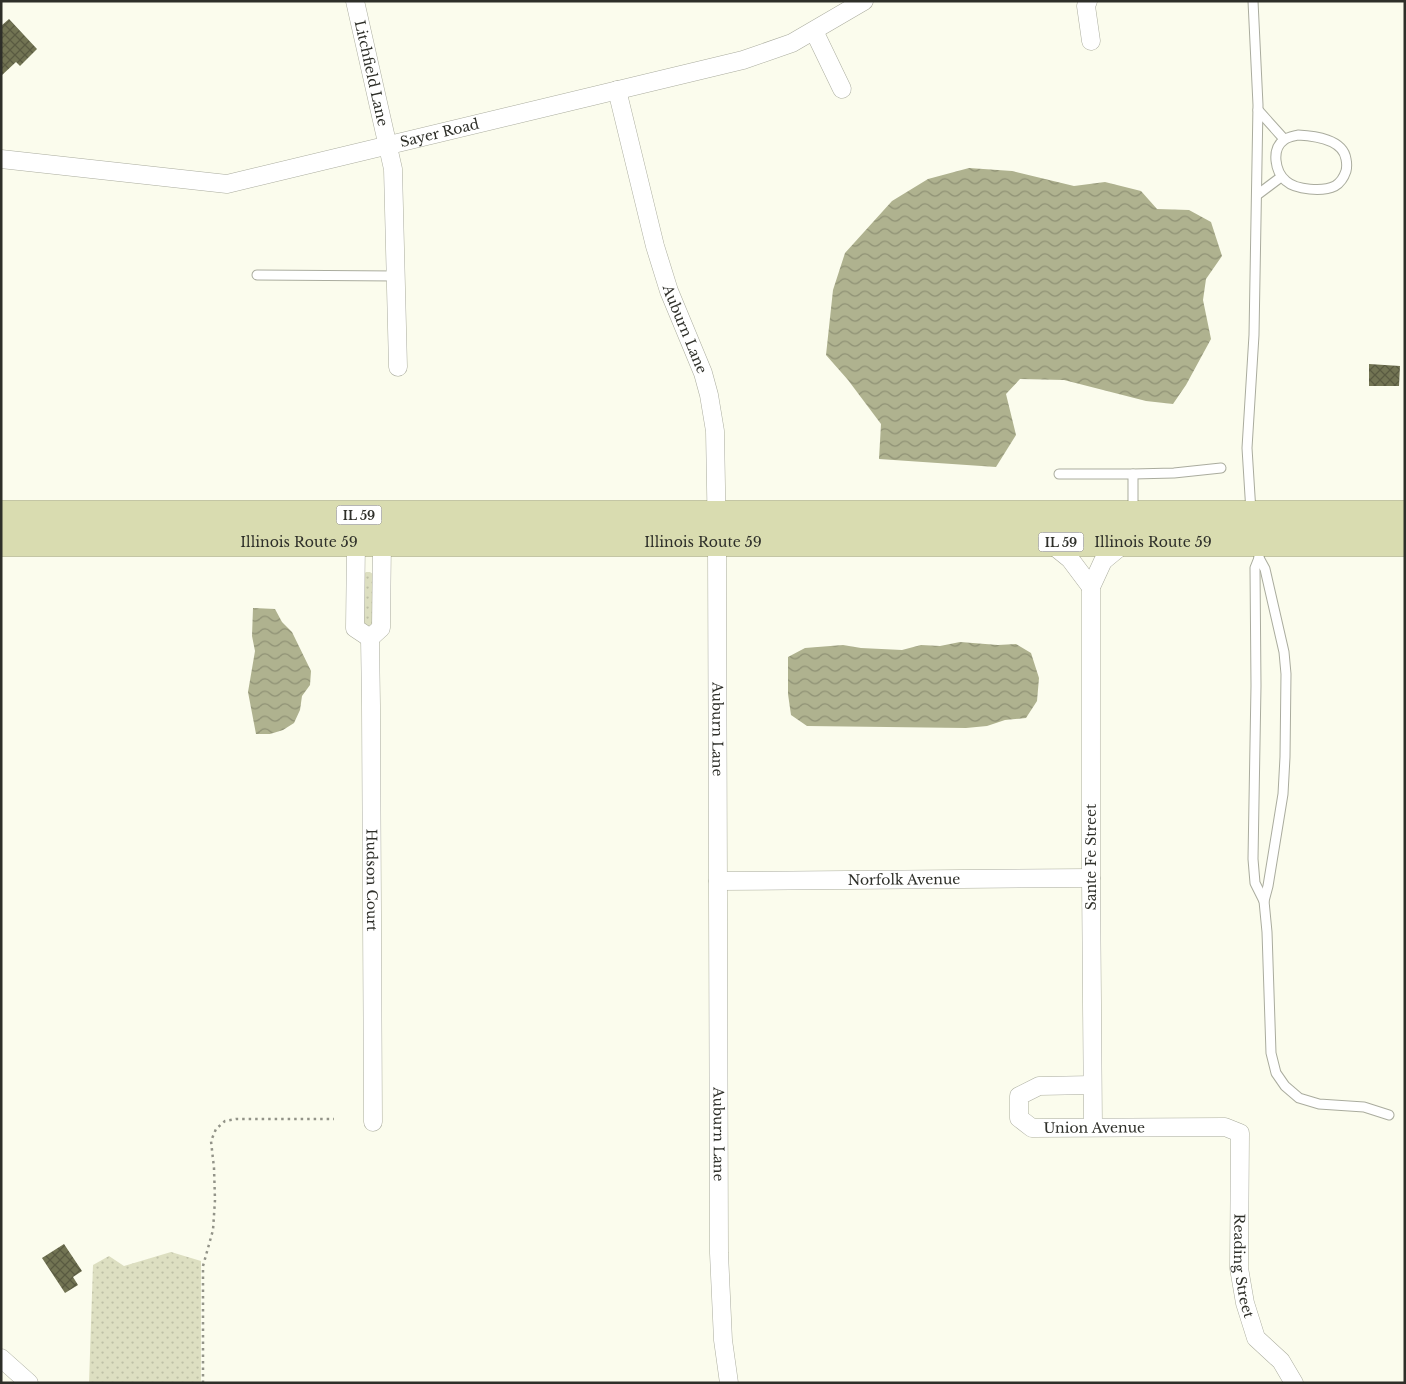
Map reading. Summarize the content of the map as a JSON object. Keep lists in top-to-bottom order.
{
  "streets": {
    "main road": ["IL 59", "Illinois Route 59"],
    "street": [
      "Litchfield Lane",
      "Sayer Road",
      "Auburn Lane",
      "Sante Fe Street",
      "Hudson Court",
      "Norfolk Avenue",
      "Union Avenue",
      "Reading Street"
    ]
  },
  "crossings": [
    ["Litchfield Lane", "Sayer Road"],
    ["Sayer Road", "Auburn Lane"],
    ["Auburn Lane", "Illinois Route 59"],
    ["Auburn Lane", "Norfolk Avenue"],
    ["Illinois Route 59", "Sante Fe Street"],
    ["Illinois Route 59", "Hudson Court"],
    ["Sante Fe Street", "Norfolk Avenue"],
    ["Sante Fe Street", "Union Avenue"],
    ["Union Avenue", "Reading Street"]
  ]
}
